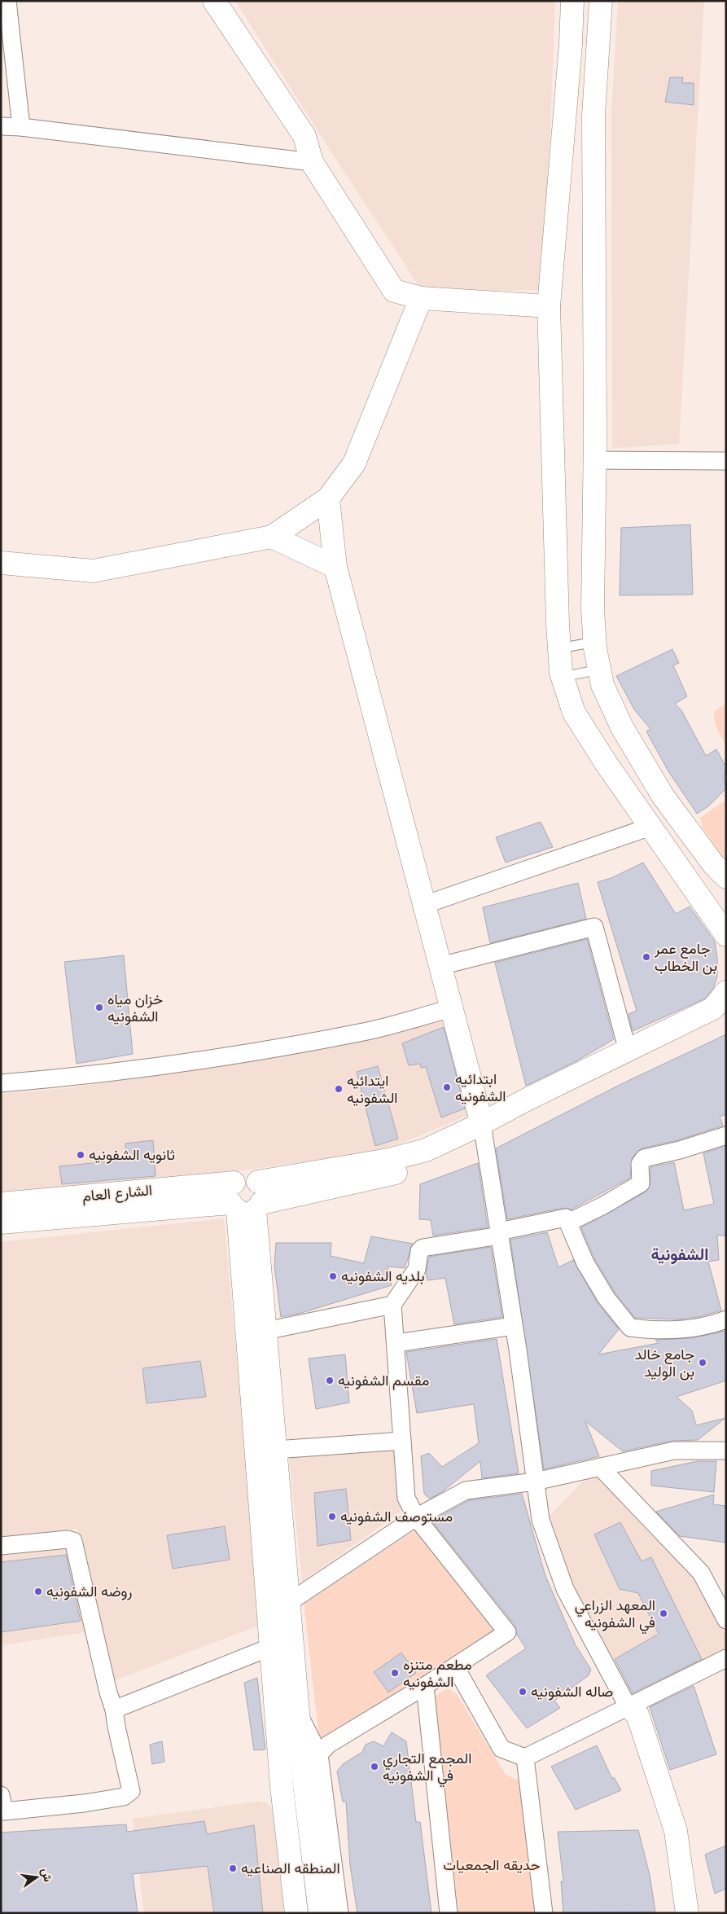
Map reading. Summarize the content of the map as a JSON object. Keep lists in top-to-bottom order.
{
  "streets": {
    "main road": ["الشارع العام"]
  },
  "districts": ["الشفونية"],
  "parks": ["حديقه الجمعيات"],
  "places": [
    "جامع عمر بن الخطاب",
    "خزان مياه الشفونيه",
    "ابتدائيه الشفونيه",
    "ايتدائيه الشفونيه",
    "ثانويه الشفونيه",
    "بلديه الشفونيه",
    "جامع خالد بن الوليد",
    "مقسم الشفونيه",
    "مستوصف الشفونيه",
    "روضه الشفونيه",
    "المعهد الزراعي في الشفونيه",
    "مطعم متنزه الشفونيه",
    "صاله الشفونيه",
    "المجمع التجاري في الشفونيه",
    "المنطقه الصناعيه"
  ],
  "north": "right"
}
